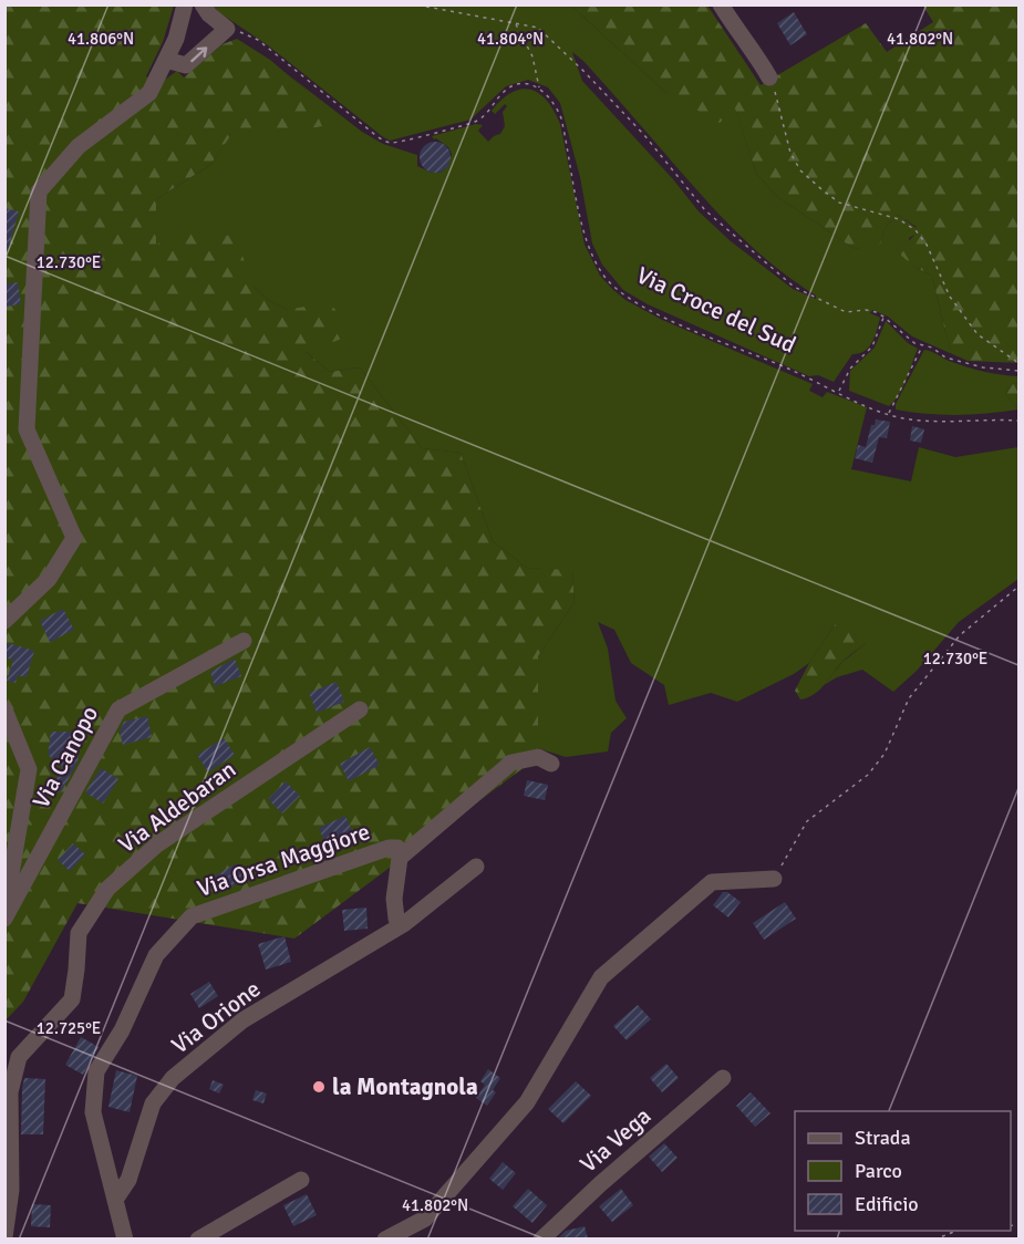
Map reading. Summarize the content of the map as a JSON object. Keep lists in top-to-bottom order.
{
  "streets": {
    "street": [
      "Via Canopo",
      "Via Aldebaran",
      "Via Orsa Maggiore",
      "Via Orione",
      "Via Vega"
    ],
    "path": ["Via Croce del Sud"]
  },
  "crossings": [
    ["Via Orsa Maggiore", "Via Orione"]
  ],
  "places": ["la Montagnola"],
  "legend": ["Strada", "Parco", "Edificio"],
  "coordinates": [
    "41.806°N",
    "41.804°N",
    "41.802°N",
    "12.730°E",
    "12.725°E"
  ]
}
